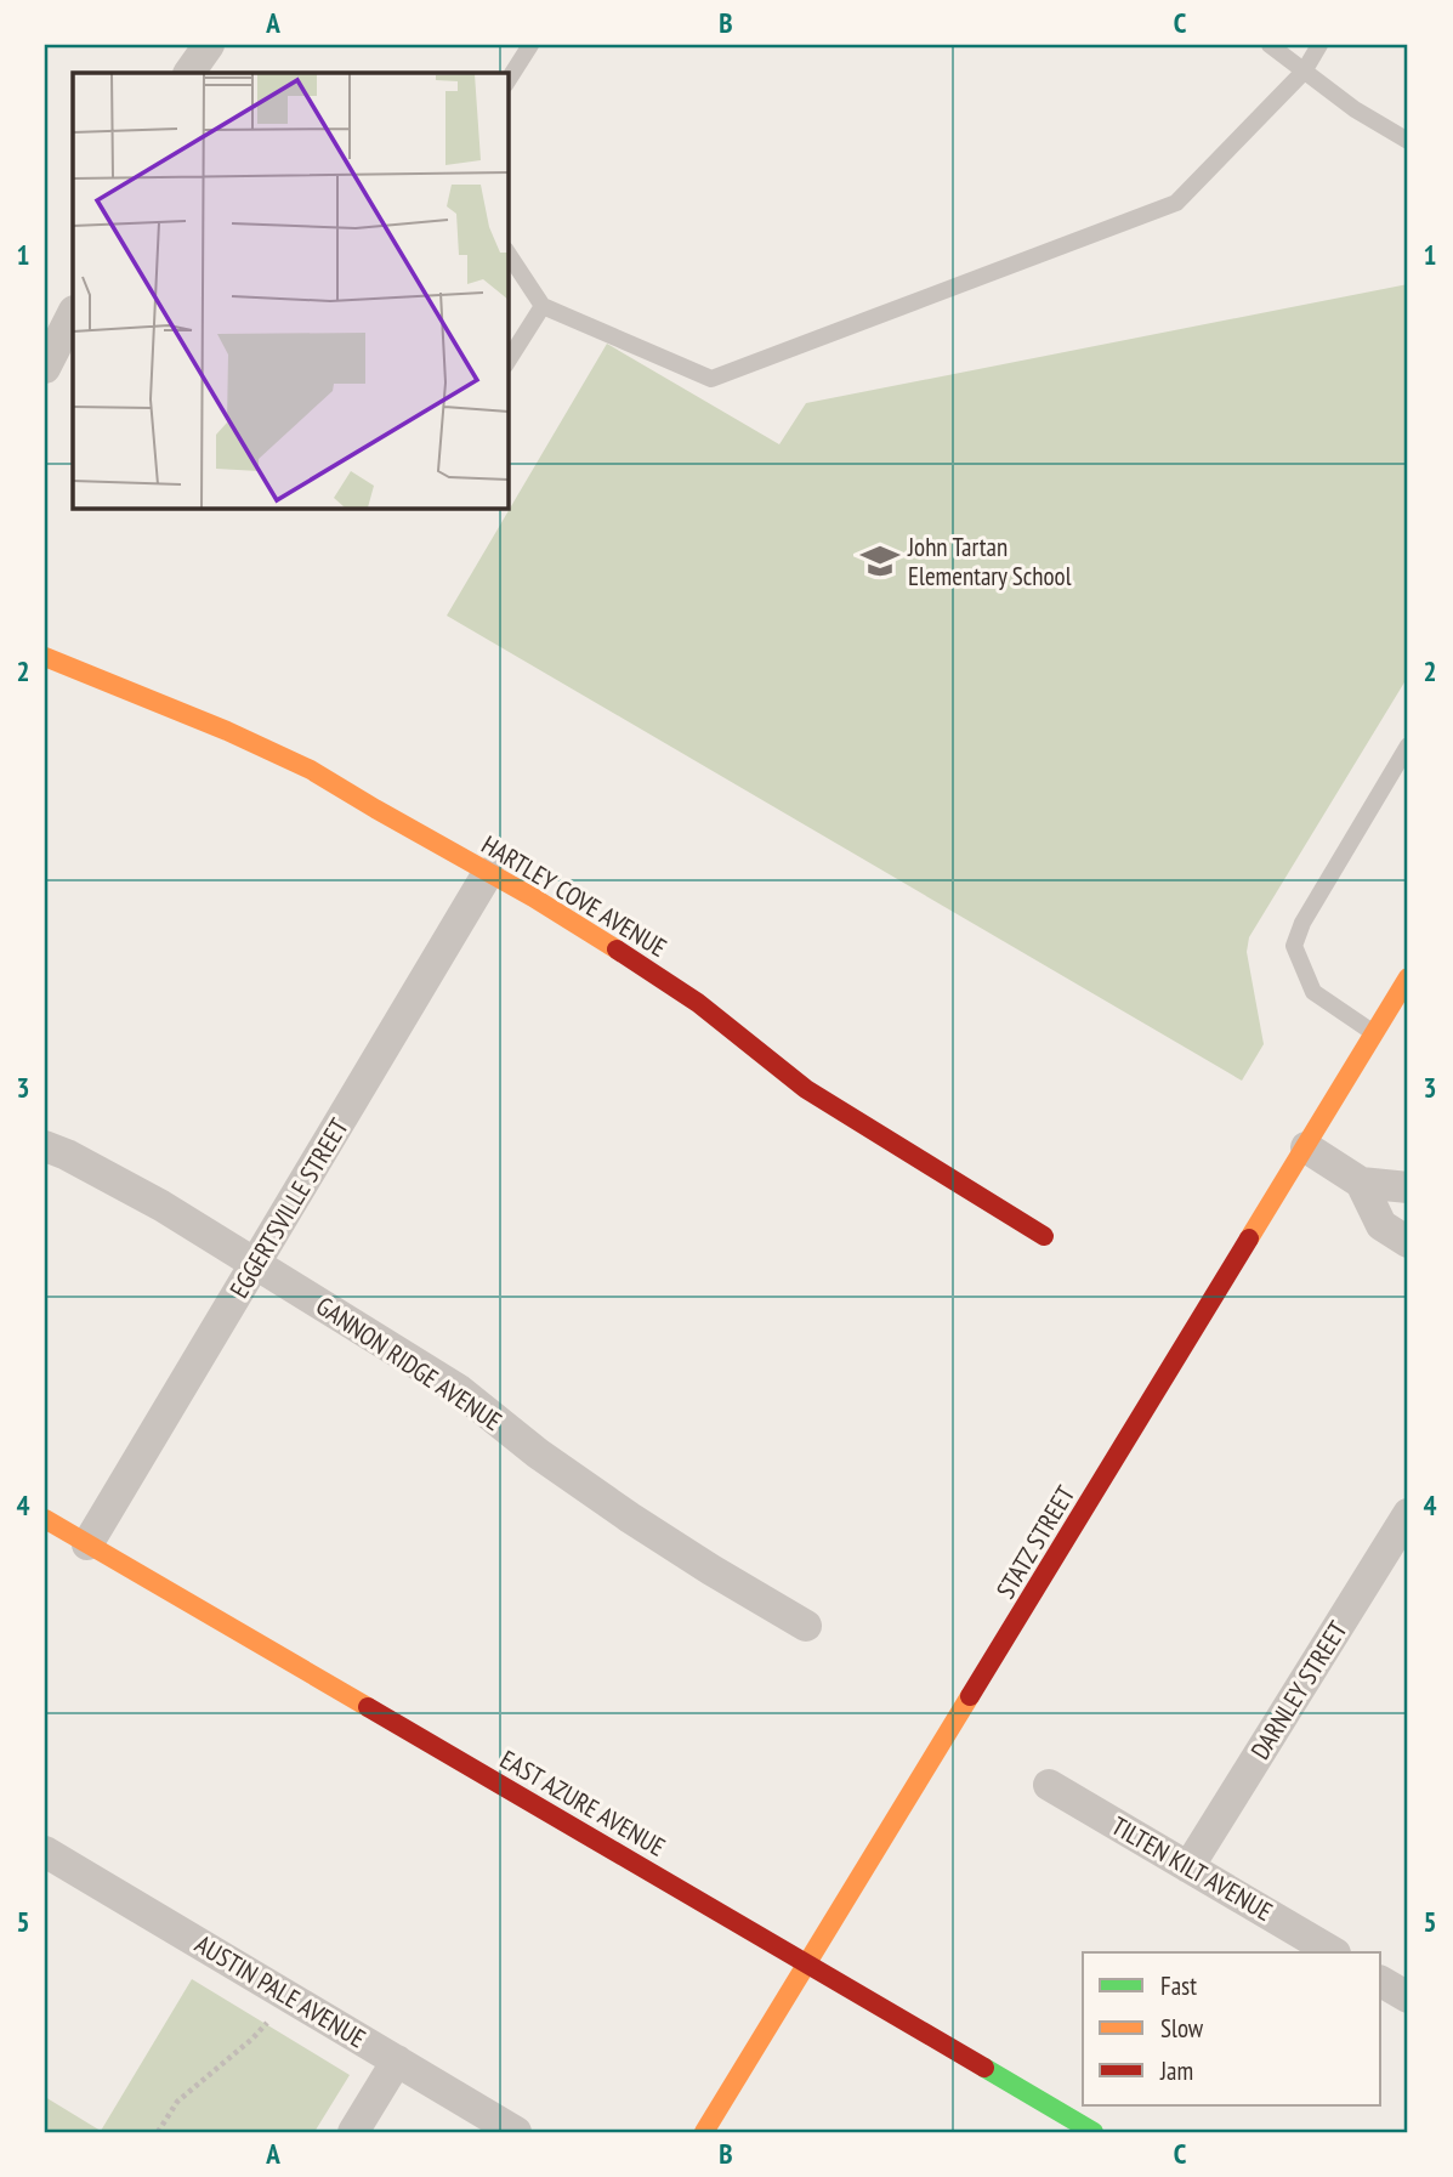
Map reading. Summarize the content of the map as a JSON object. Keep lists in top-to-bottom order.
{
  "streets": {
    "street": [
      "HARTLEY COVE AVENUE",
      "EGGERTSVILLE STREET",
      "GANNON RIDGE AVENUE",
      "STATZ STREET",
      "DARNLEY STREET",
      "EAST AZURE AVENUE",
      "TILTEN KILT AVENUE",
      "AUSTIN PALE AVENUE"
    ]
  },
  "crossings": [
    ["HARTLEY COVE AVENUE", "EGGERTSVILLE STREET"],
    ["EGGERTSVILLE STREET", "GANNON RIDGE AVENUE"],
    ["EGGERTSVILLE STREET", "EAST AZURE AVENUE"],
    ["STATZ STREET", "EAST AZURE AVENUE"],
    ["DARNLEY STREET", "TILTEN KILT AVENUE"]
  ],
  "places": {
    "school or university": ["John Tartan Elementary School"]
  },
  "legend": ["Fast", "Slow", "Jam"],
  "grid": {
    "columns": ["A", "B", "C"],
    "rows": [
      "1",
      "2",
      "3",
      "4",
      "5"
    ]
  }
}
